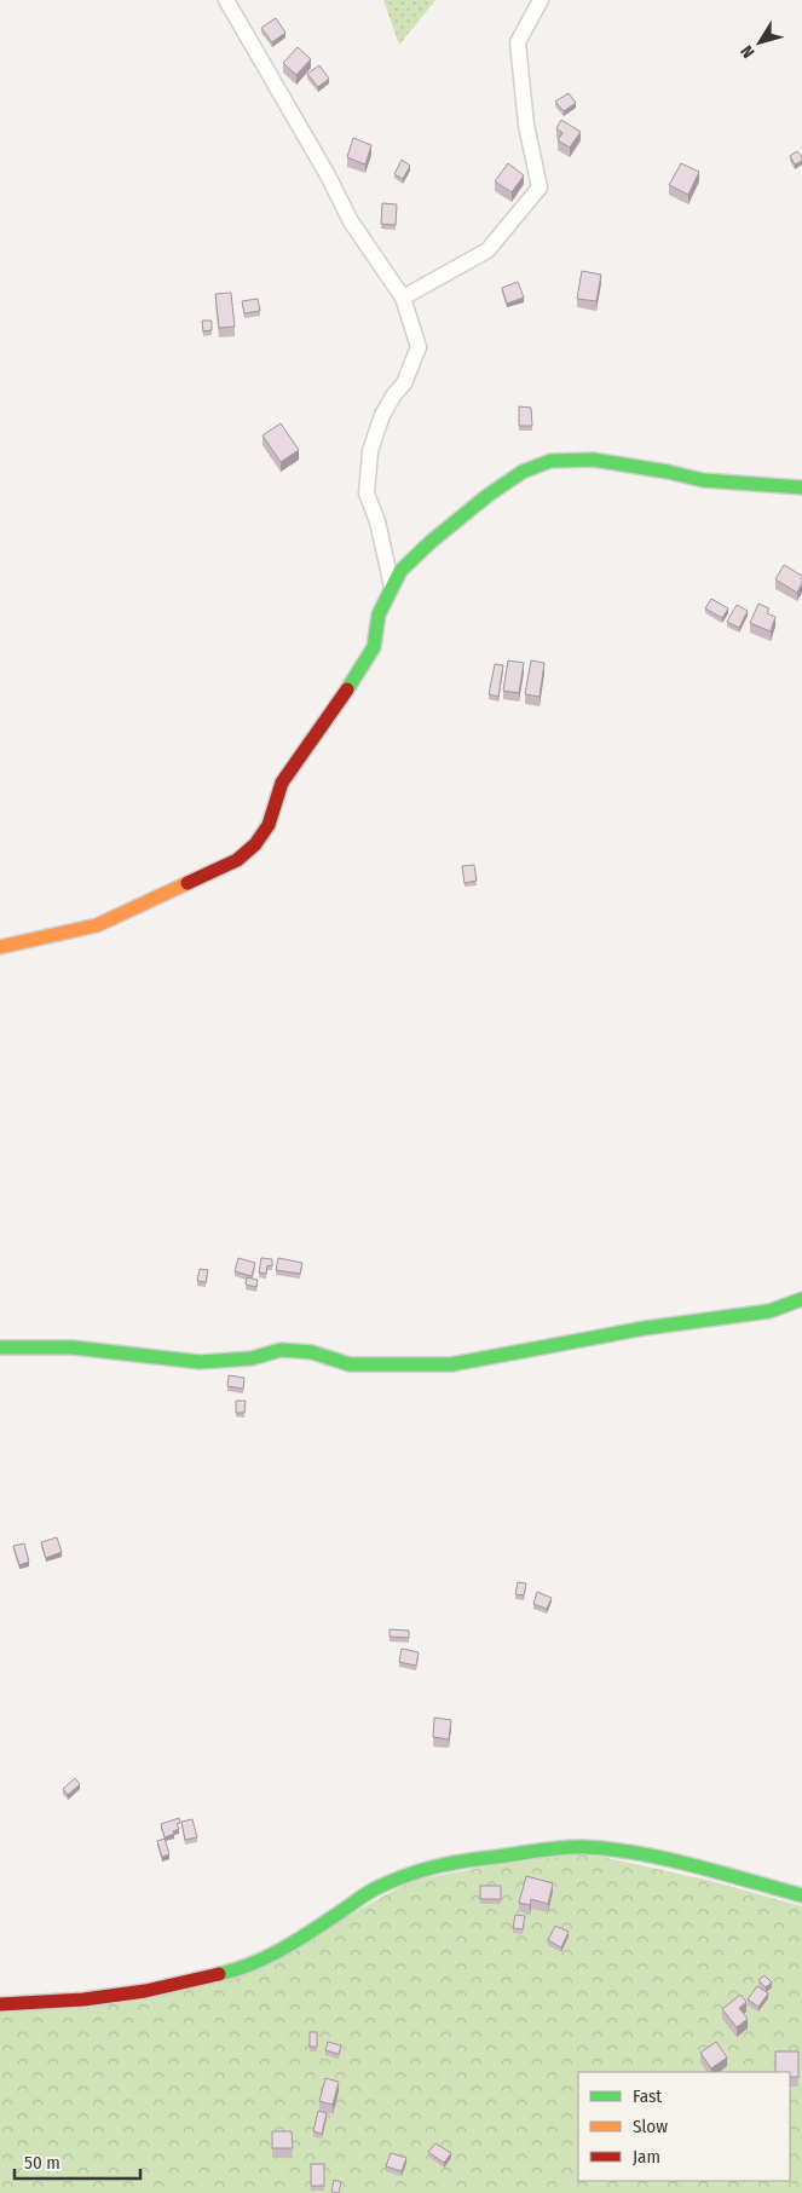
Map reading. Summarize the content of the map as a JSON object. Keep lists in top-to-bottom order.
{
  "legend": ["Fast", "Slow", "Jam"],
  "scale_bar": "50 m",
  "north": "bottom left"
}
